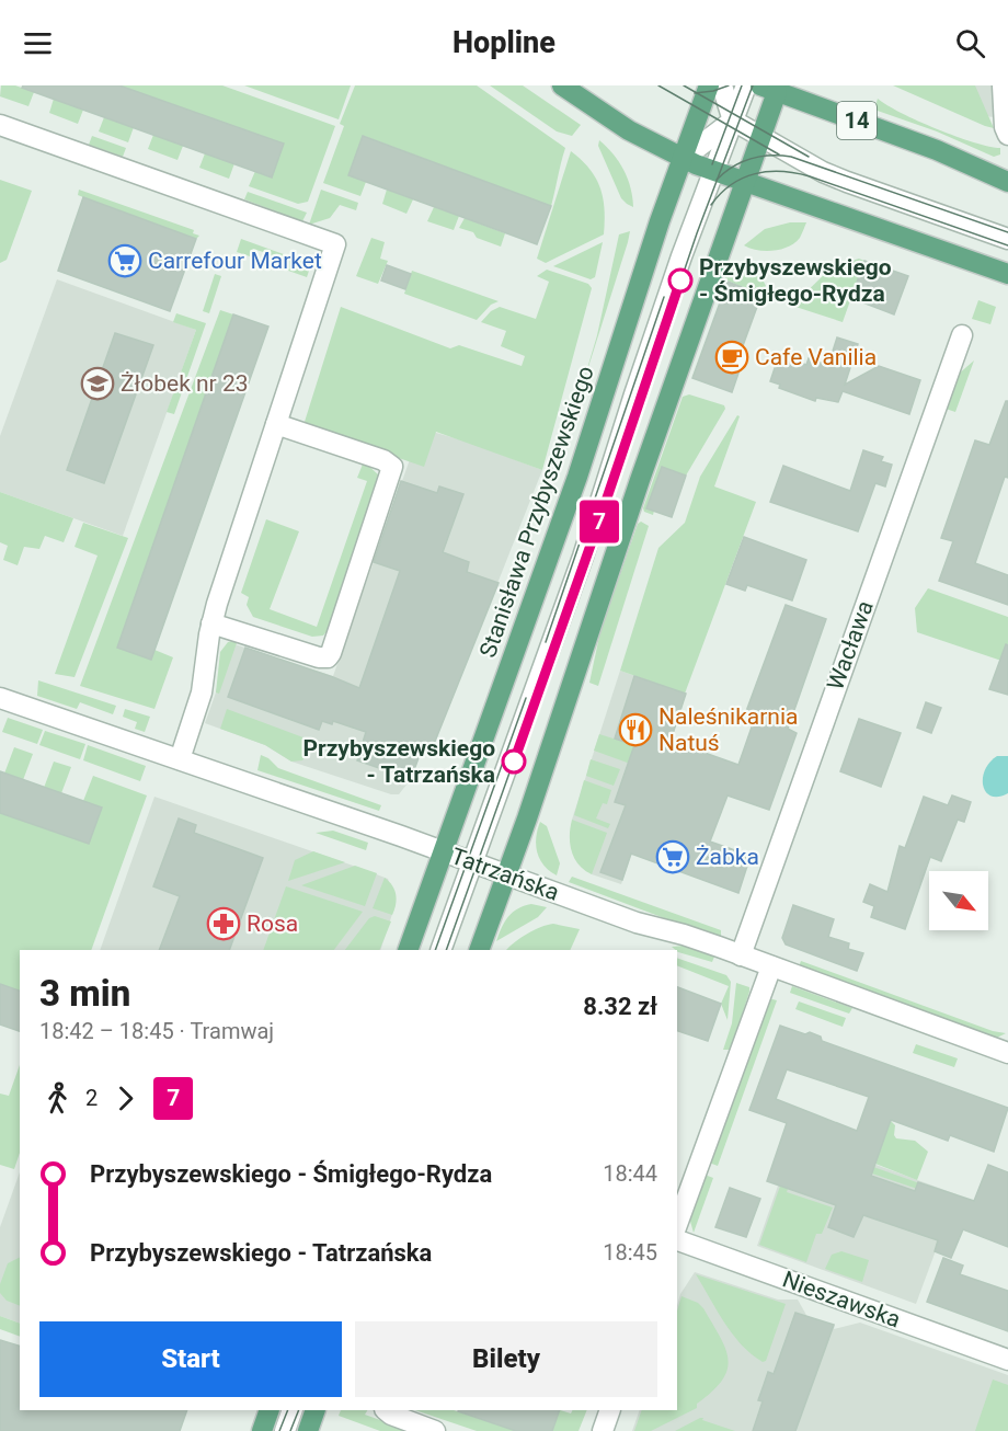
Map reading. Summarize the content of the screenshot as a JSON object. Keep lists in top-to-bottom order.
{
  "streets": {
    "main road": ["14", "Stanisława Przybyszewskiego"],
    "street": ["Wacława", "Tatrzańska", "Nieszawska"]
  },
  "crossings": [
    ["Stanisława Przybyszewskiego", "Tatrzańska"],
    ["Wacława", "Tatrzańska"]
  ],
  "places": {
    "supermarket": ["Carrefour Market", "Żabka"],
    "other": ["Przybyszewskiego - Śmigłego-Rydza", "Przybyszewskiego - Tatrzańska"],
    "cafe": ["Cafe Vanilia"],
    "school or university": ["Żłobek nr 23"],
    "restaurant": ["Naleśnikarnia Natuś"],
    "pharmacy": ["Rosa"]
  },
  "lines": ["tram line 7"],
  "north": "bottom right",
  "page": {
    "header": "Hopline",
    "on_map": "7",
    "heading": ["3 min", "18:42 – 18:45 · Tramwaj", "8.32 zł"],
    "legs": ["2", "7"],
    "list": [
      {
        "name": "Przybyszewskiego - Śmigłego-Rydza",
        "value": "18:44"
      },
      {
        "name": "Przybyszewskiego - Tatrzańska",
        "value": "18:45"
      }
    ],
    "buttons": ["Start", "Bilety"]
  }
}
